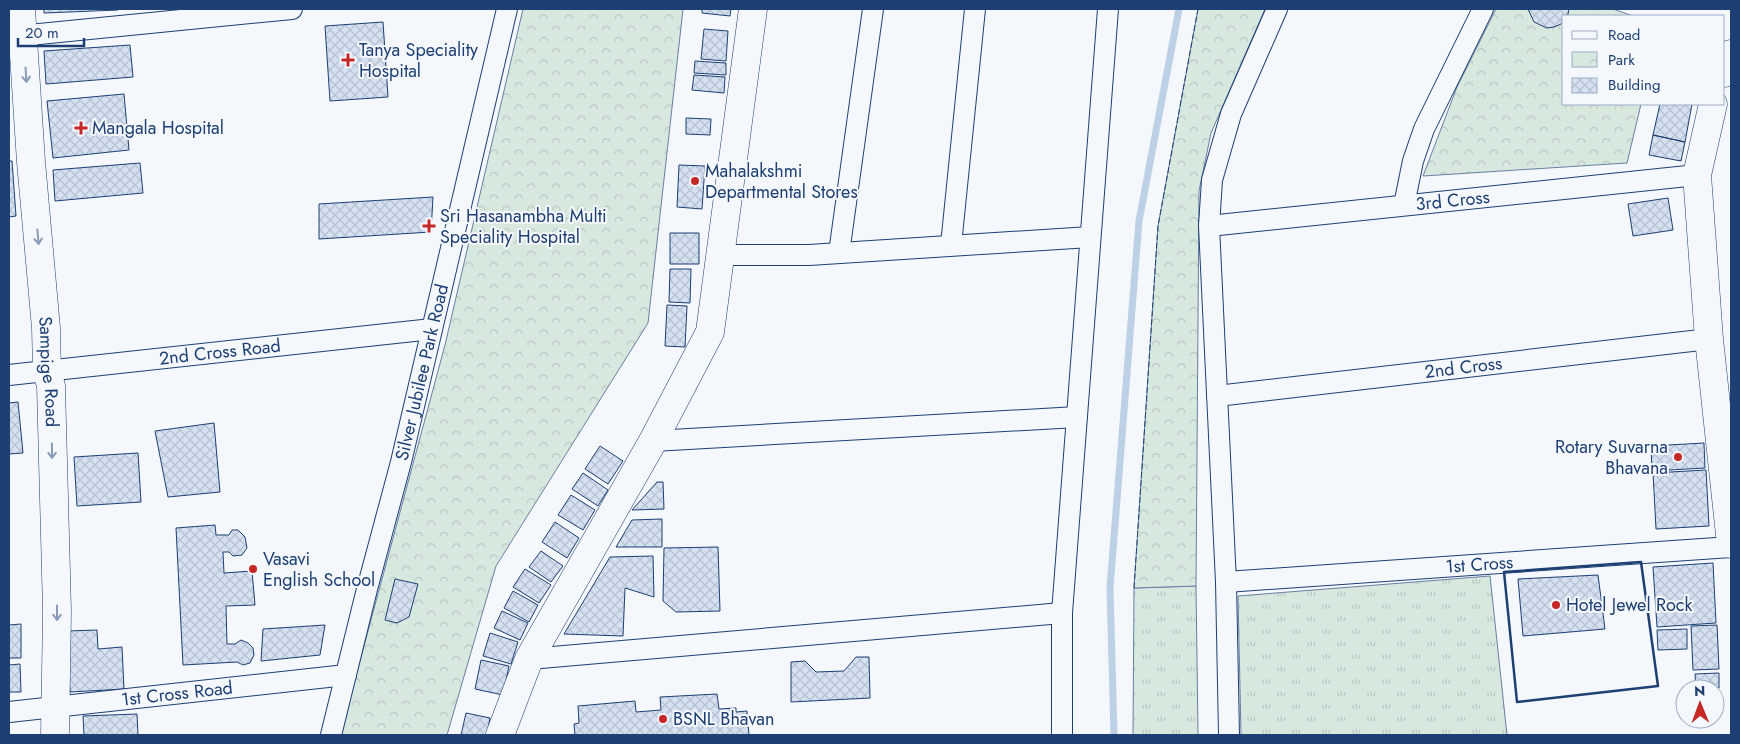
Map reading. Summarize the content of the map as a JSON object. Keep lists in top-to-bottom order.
{
  "streets": {
    "street": [
      "3rd Cross",
      "2nd Cross Road",
      "2nd Cross",
      "Sampige Road",
      "Silver Jubilee Park Road",
      "1st Cross",
      "1st Cross Road"
    ]
  },
  "crossings": [
    ["2nd Cross Road", "Sampige Road"],
    ["2nd Cross Road", "Silver Jubilee Park Road"],
    ["Sampige Road", "1st Cross Road"],
    ["Silver Jubilee Park Road", "1st Cross Road"]
  ],
  "one_way": ["Sampige Road"],
  "places": {
    "health": ["Tanya Speciality Hospital", "Mangala Hospital", "Sri Hasanambha Multi Speciality Hospital"],
    "other": [
      "Mahalakshmi Departmental Stores",
      "Rotary Suvarna Bhavana",
      "Vasavi English School",
      "Hotel Jewel Rock",
      "BSNL Bhavan"
    ]
  },
  "legend": ["Road", "Park", "Building"],
  "scale_bar": "20 m",
  "north": "top"
}
